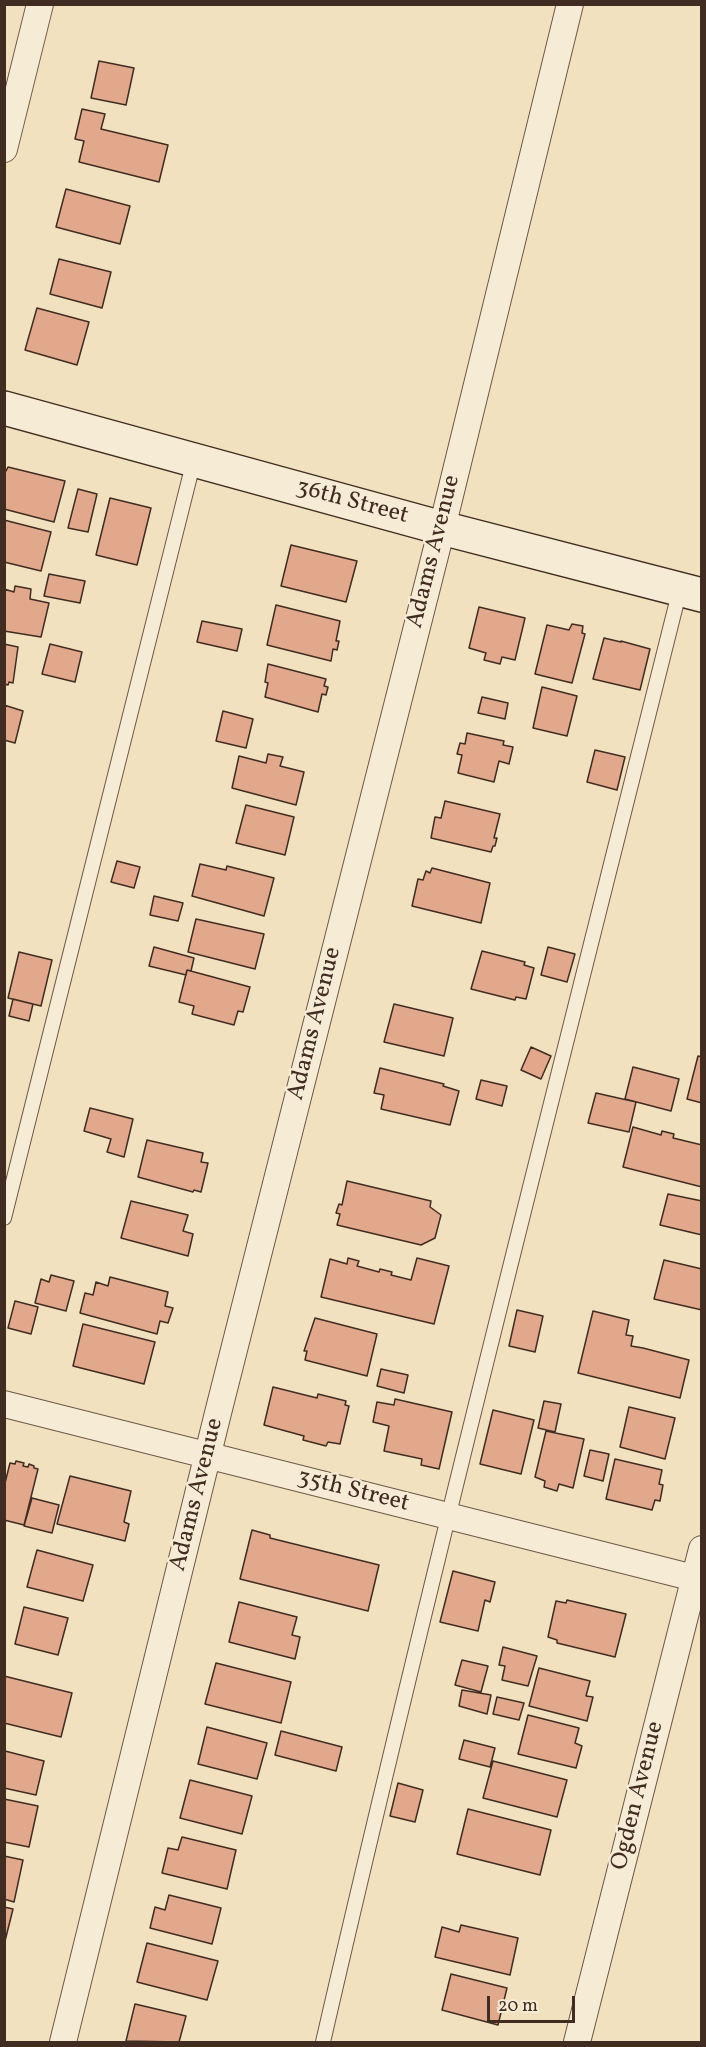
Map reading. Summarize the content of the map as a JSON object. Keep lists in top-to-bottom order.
{
  "streets": {
    "main road": ["36th Street"],
    "street": ["Adams Avenue", "35th Street", "Ogden Avenue"]
  },
  "crossings": [
    ["36th Street", "Adams Avenue"],
    ["Adams Avenue", "35th Street"],
    ["35th Street", "Ogden Avenue"]
  ],
  "scale_bar": "20 m"
}
